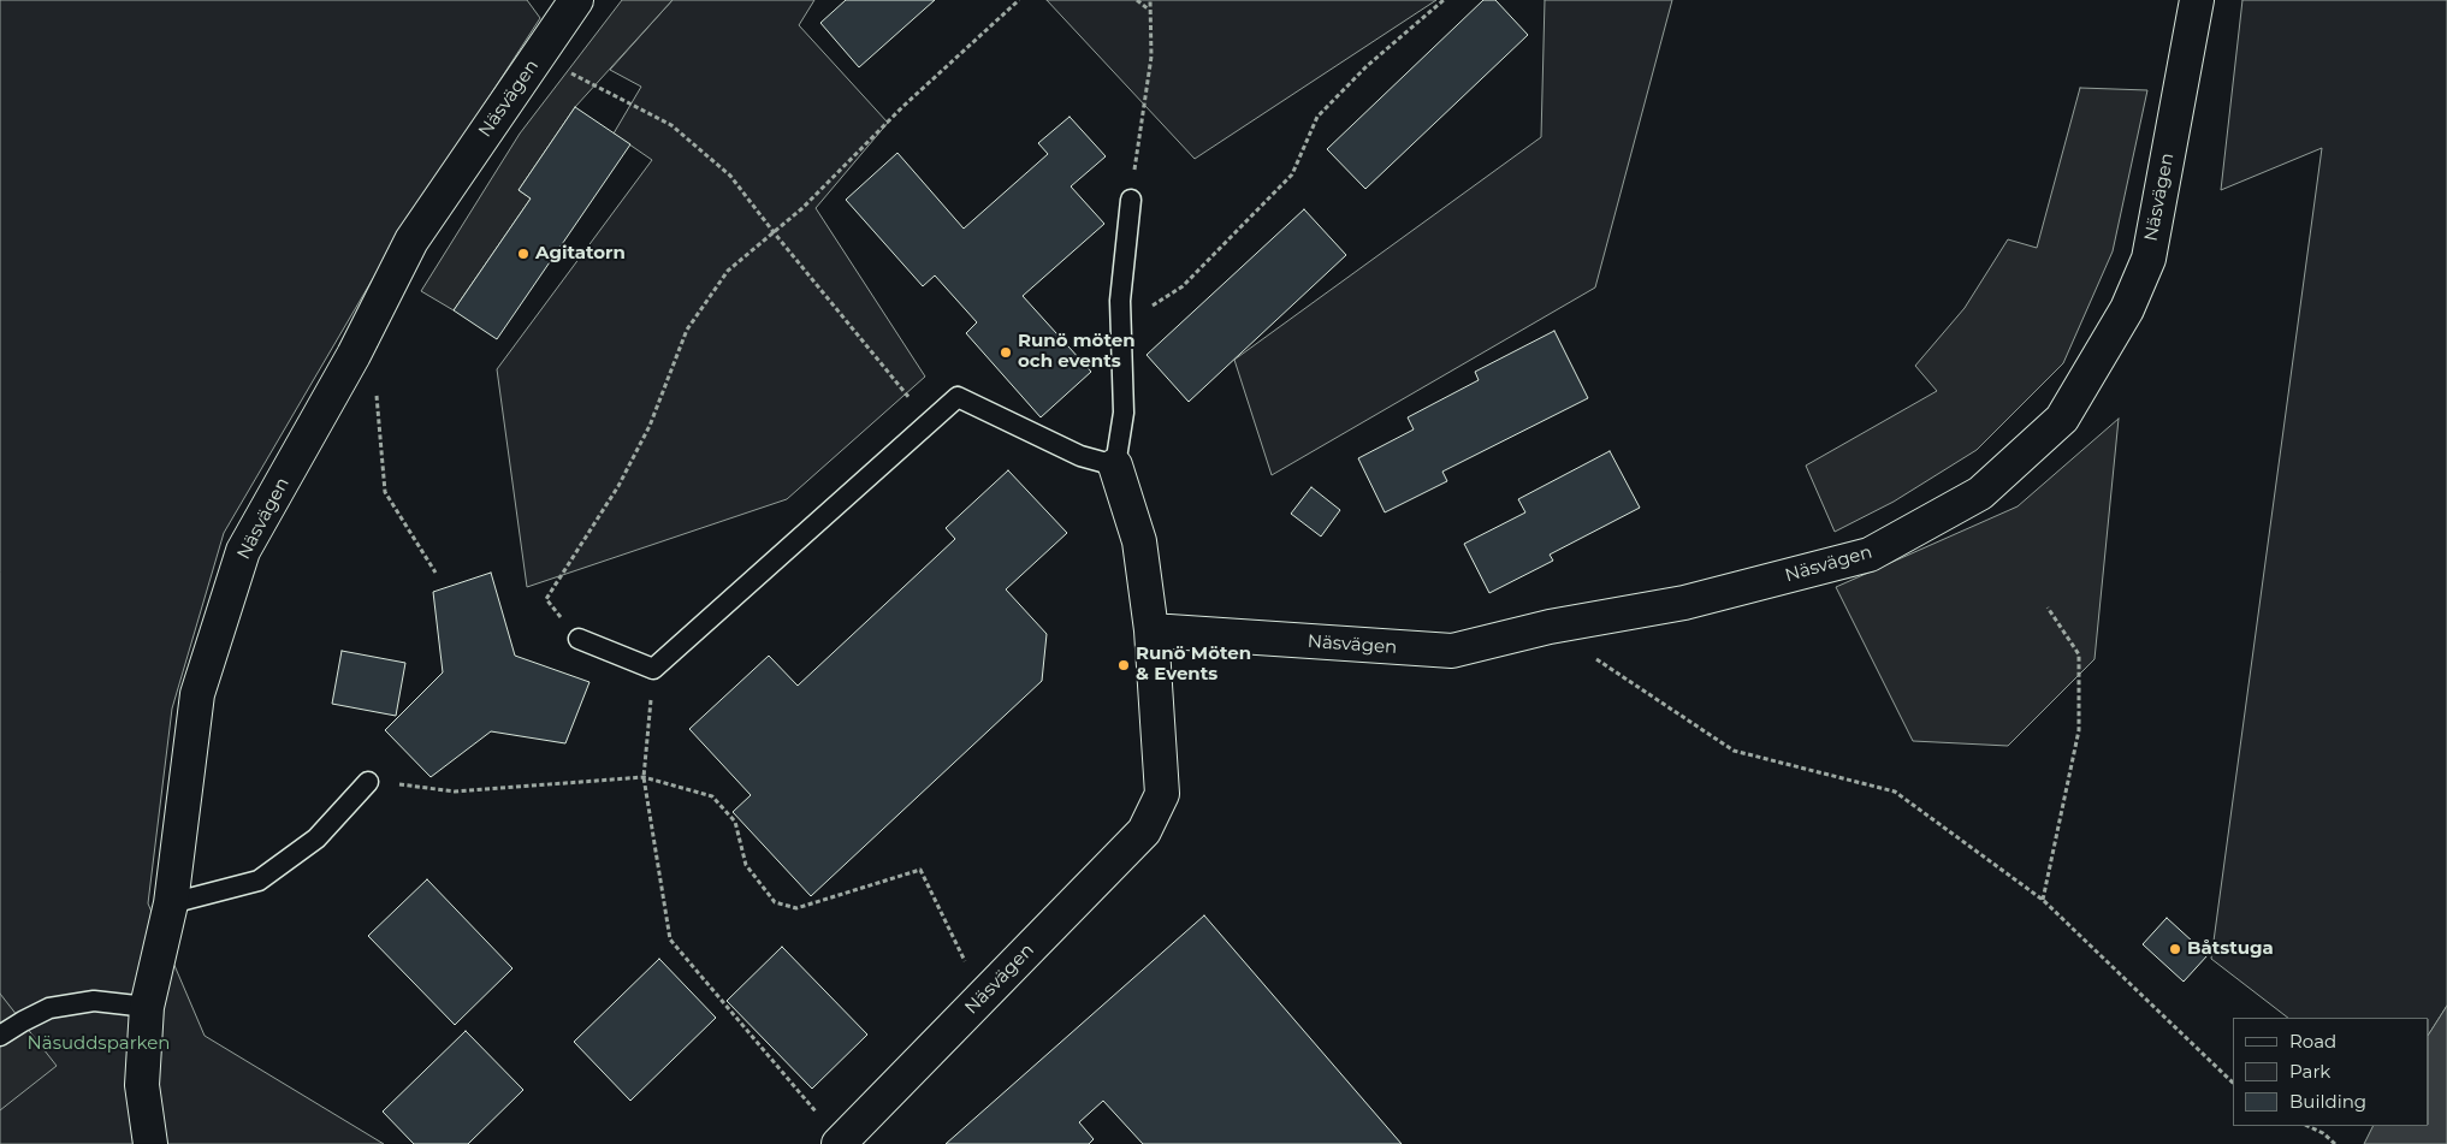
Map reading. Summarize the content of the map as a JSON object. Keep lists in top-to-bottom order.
{
  "streets": {
    "street": ["Näsvägen"]
  },
  "parks": ["Näsuddsparken"],
  "places": [
    "Agitatorn",
    "Runö möten och events",
    "Runö Möten & Events",
    "Båtstuga"
  ],
  "legend": ["Road", "Park", "Building"]
}
